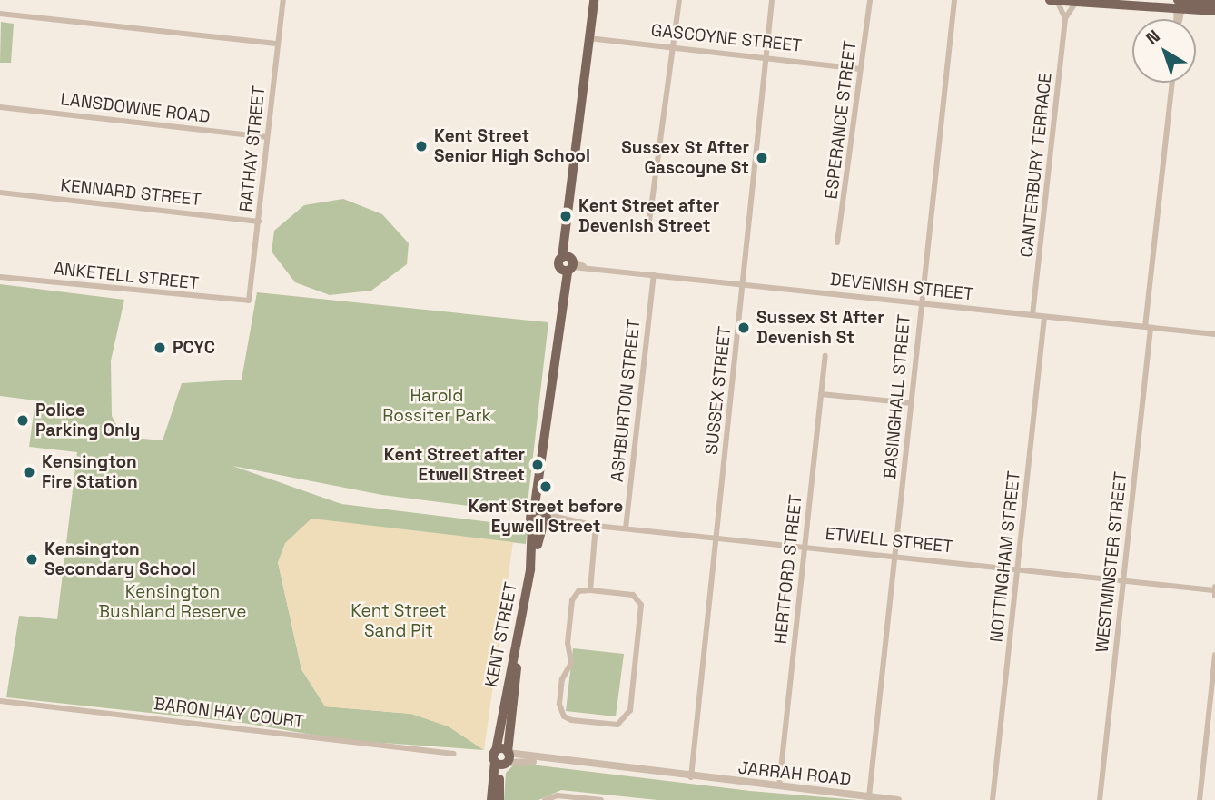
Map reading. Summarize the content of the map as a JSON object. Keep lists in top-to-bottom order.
{
  "streets": {
    "main road": ["KENT STREET"],
    "street": [
      "GASCOYNE STREET",
      "LANSDOWNE ROAD",
      "ESPERANCE STREET",
      "RATHAY STREET",
      "CANTERBURY TERRACE",
      "KENNARD STREET",
      "ANKETELL STREET",
      "DEVENISH STREET",
      "SUSSEX STREET",
      "BASINGHALL STREET",
      "ASHBURTON STREET",
      "ETWELL STREET",
      "NOTTINGHAM STREET",
      "WESTMINSTER STREET",
      "HERTFORD STREET",
      "BARON HAY COURT",
      "JARRAH ROAD"
    ]
  },
  "crossings": [
    ["GASCOYNE STREET", "ESPERANCE STREET"],
    ["GASCOYNE STREET", "SUSSEX STREET"],
    ["GASCOYNE STREET", "KENT STREET"],
    ["LANSDOWNE ROAD", "RATHAY STREET"],
    ["RATHAY STREET", "KENNARD STREET"],
    ["RATHAY STREET", "ANKETELL STREET"],
    ["CANTERBURY TERRACE", "DEVENISH STREET"],
    ["DEVENISH STREET", "SUSSEX STREET"],
    ["DEVENISH STREET", "BASINGHALL STREET"],
    ["DEVENISH STREET", "ASHBURTON STREET"],
    ["DEVENISH STREET", "NOTTINGHAM STREET"],
    ["DEVENISH STREET", "WESTMINSTER STREET"],
    ["DEVENISH STREET", "KENT STREET"],
    ["SUSSEX STREET", "ETWELL STREET"],
    ["SUSSEX STREET", "JARRAH ROAD"],
    ["BASINGHALL STREET", "ETWELL STREET"],
    ["BASINGHALL STREET", "JARRAH ROAD"],
    ["ASHBURTON STREET", "ETWELL STREET"],
    ["ETWELL STREET", "NOTTINGHAM STREET"],
    ["ETWELL STREET", "WESTMINSTER STREET"],
    ["ETWELL STREET", "HERTFORD STREET"],
    ["ETWELL STREET", "KENT STREET"],
    ["HERTFORD STREET", "JARRAH ROAD"],
    ["KENT STREET", "JARRAH ROAD"]
  ],
  "parks": ["Harold Rossiter Park", "Kensington Bushland Reserve", "Kent Street Sand Pit"],
  "places": [
    "Kent Street Senior High School",
    "Sussex St After Gascoyne St",
    "Kent Street after Devenish Street",
    "Sussex St After Devenish St",
    "PCYC",
    "Police Parking Only",
    "Kent Street after Etwell Street",
    "Kensington Fire Station",
    "Kent Street before Eywell Street",
    "Kensington Secondary School"
  ],
  "north": "top left"
}
